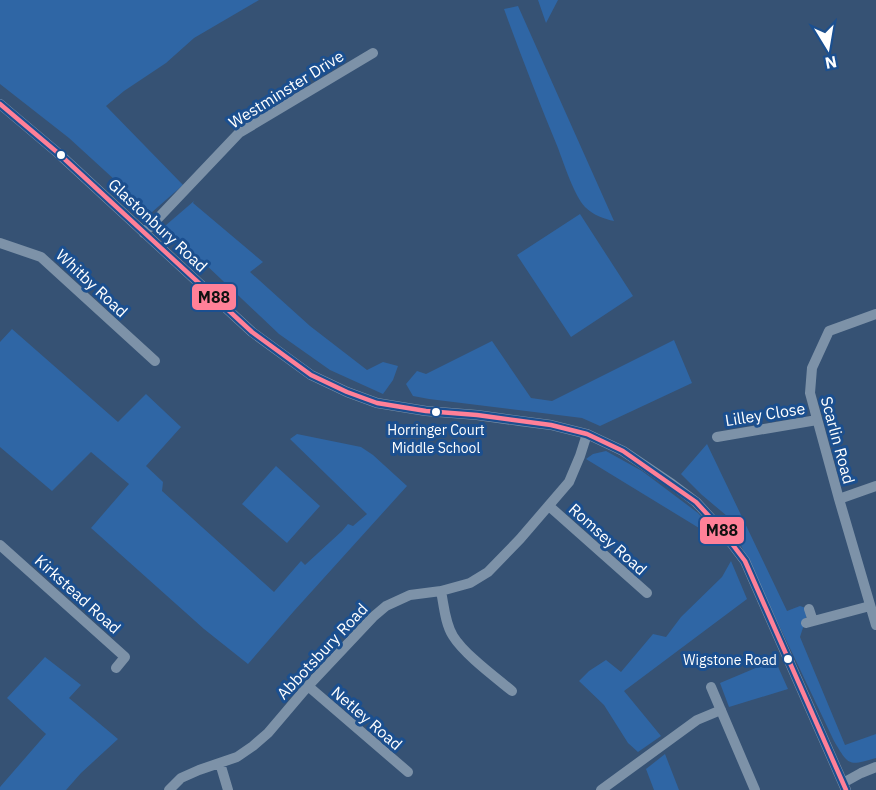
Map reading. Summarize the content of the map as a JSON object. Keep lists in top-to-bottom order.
{
  "streets": {
    "street": [
      "Westminster Drive",
      "Glastonbury Road",
      "Whitby Road",
      "Lilley Close",
      "Scarlin Road",
      "Romsey Road",
      "Kirkstead Road",
      "Abbotsbury Road",
      "Netley Road"
    ]
  },
  "crossings": [
    ["Westminster Drive", "Glastonbury Road"],
    ["Glastonbury Road", "Abbotsbury Road"],
    ["Lilley Close", "Scarlin Road"],
    ["Romsey Road", "Abbotsbury Road"],
    ["Abbotsbury Road", "Netley Road"]
  ],
  "places": ["Horringer Court Middle School", "Wigstone Road"],
  "lines": ["transit line M88"],
  "north": "bottom"
}
